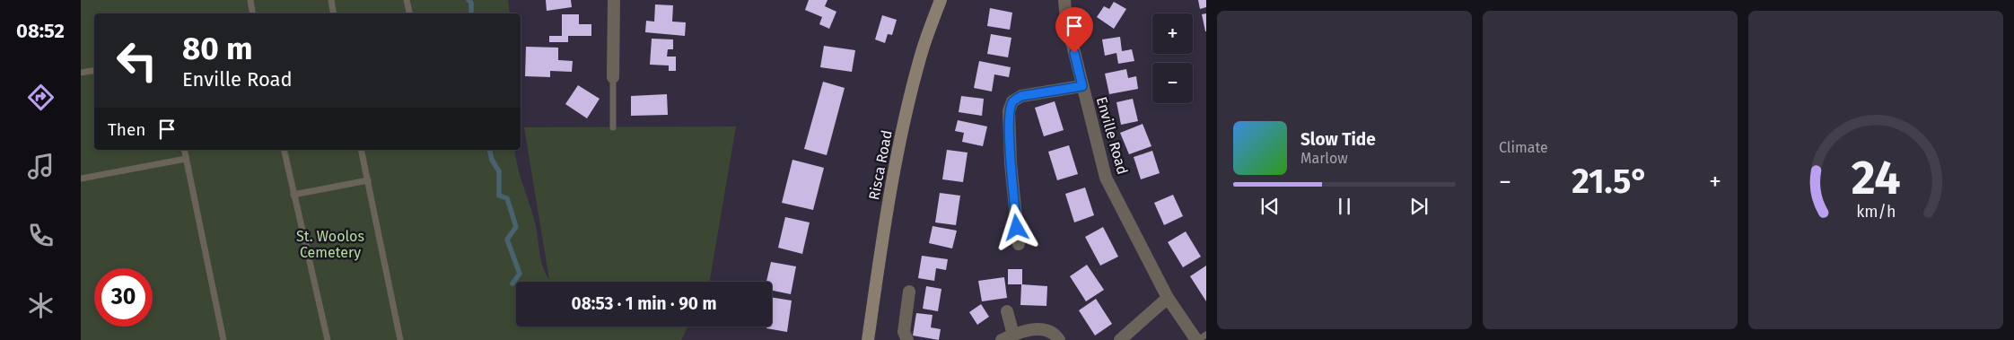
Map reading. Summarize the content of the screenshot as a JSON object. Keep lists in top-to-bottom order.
{
  "streets": {
    "main road": ["Risca Road"],
    "street": ["Enville Road"]
  },
  "parks": ["St. Woolos Cemetery"],
  "page": {
    "tabs": "08:52",
    "tile": "Climate",
    "map_buttons": ["+", "−"],
    "turn": ["80 m", "Enville Road"],
    "then": "Then",
    "song": ["Slow Tide", "Marlow"],
    "heat": ["−", "21.5°", "+"],
    "limit": "30",
    "trip": "08:53 · 1 min · 90 m",
    "gauge": ["24", "km/h"]
  }
}
